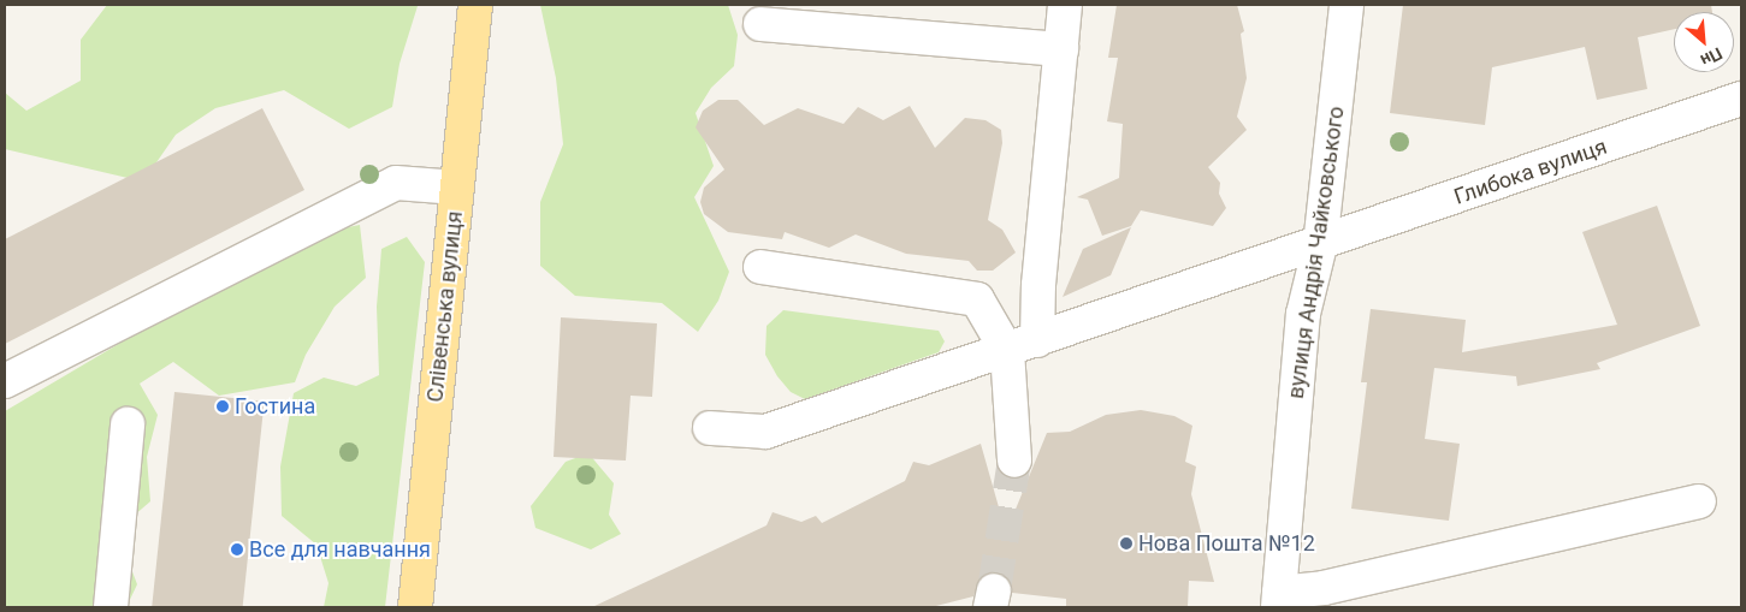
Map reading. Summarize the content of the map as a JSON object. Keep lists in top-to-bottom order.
{
  "streets": {
    "main road": ["Слівенська вулиця"],
    "street": ["Глибока вулиця", "вулиця Андрія Чайковського"]
  },
  "crossings": [
    ["Глибока вулиця", "вулиця Андрія Чайковського"]
  ],
  "places": ["Гостина", "Нова Пошта №12", "Все для навчання"],
  "north": "bottom right"
}
